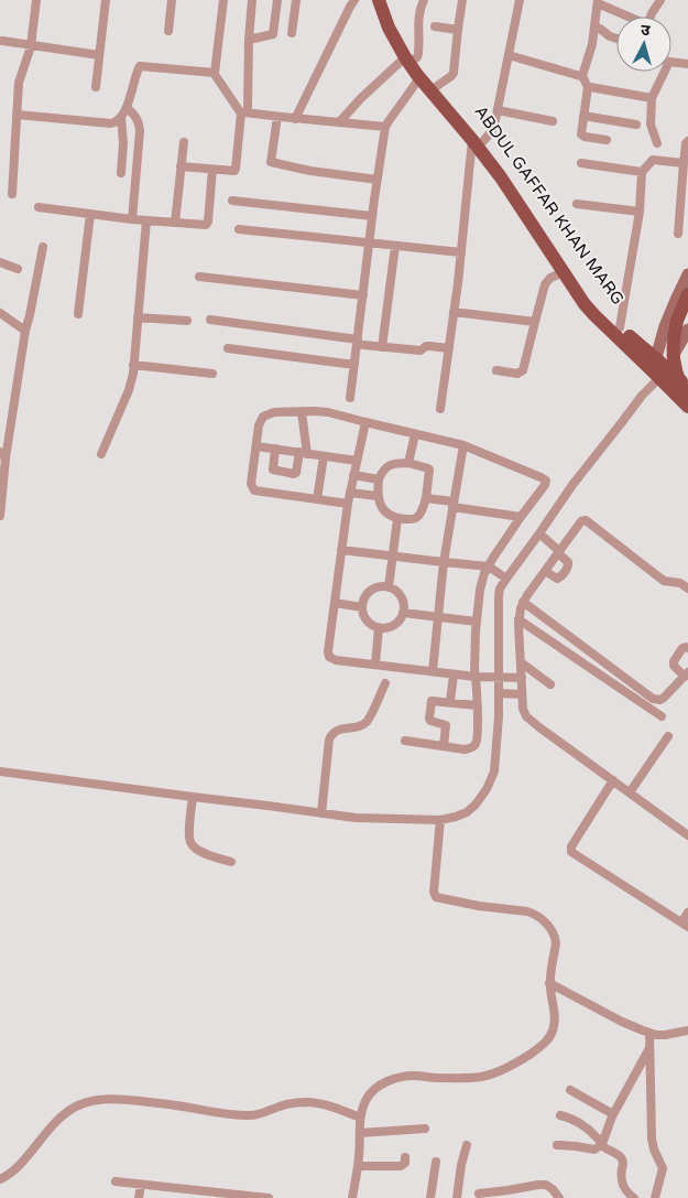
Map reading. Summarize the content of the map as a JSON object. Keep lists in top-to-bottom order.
{
  "streets": {
    "main road": ["ABDUL GAFFAR KHAN MARG"]
  },
  "north": "top"
}
